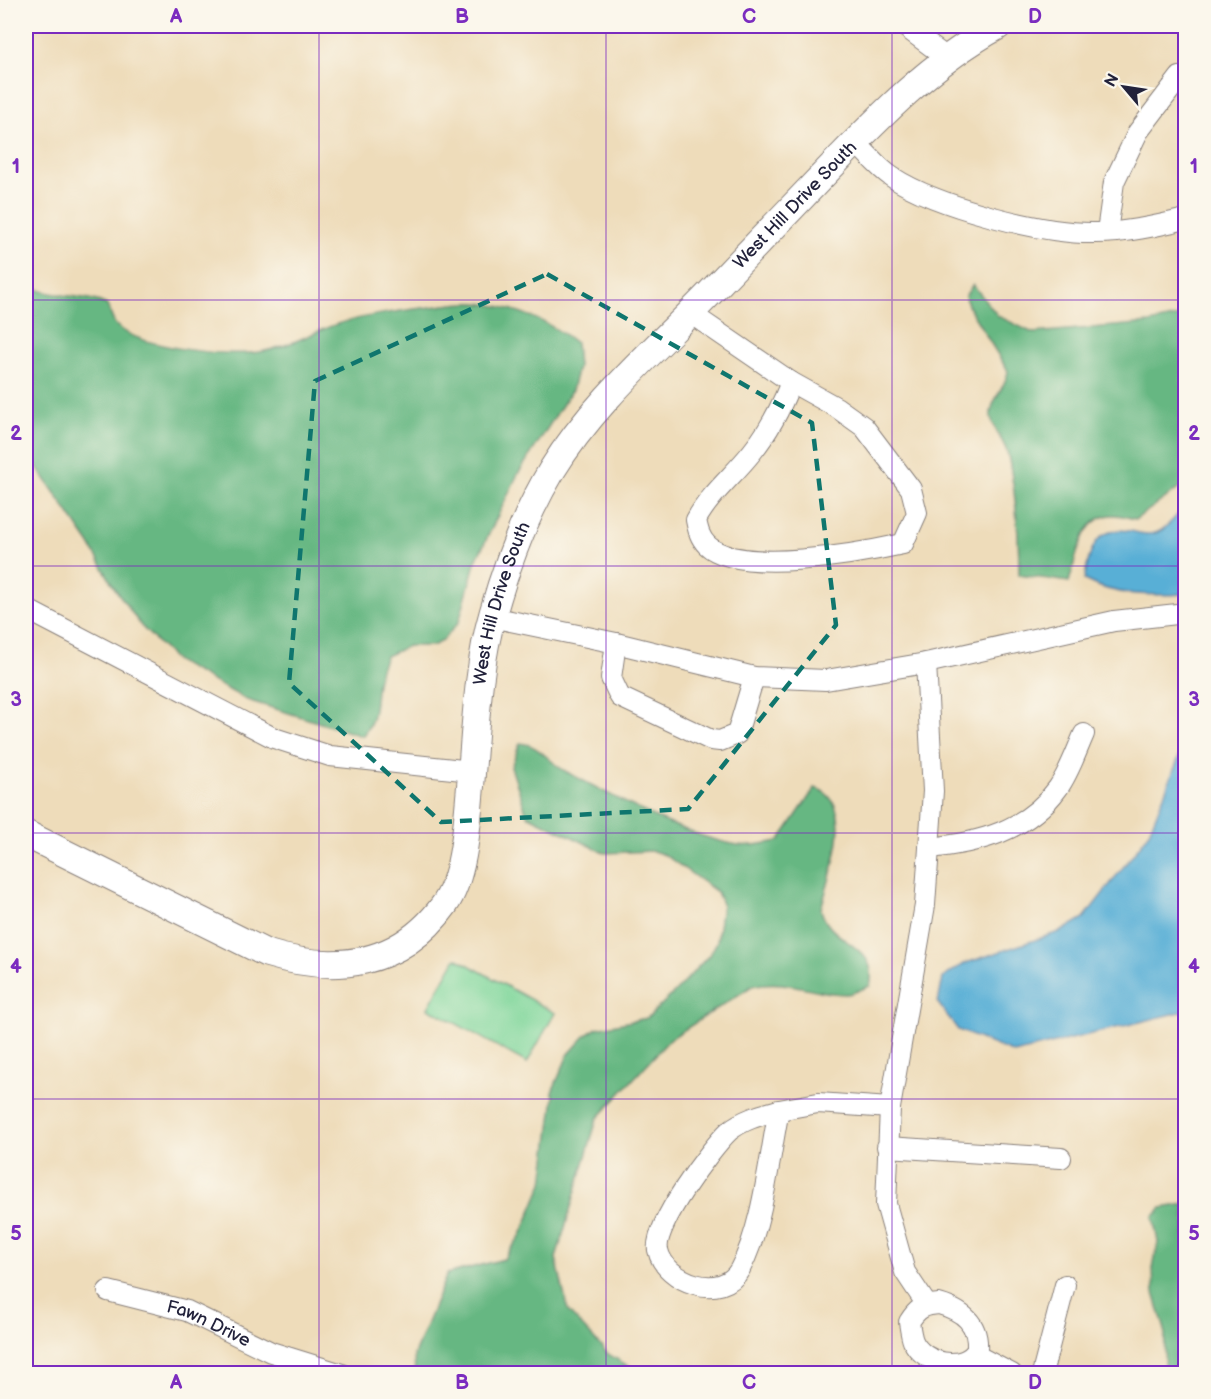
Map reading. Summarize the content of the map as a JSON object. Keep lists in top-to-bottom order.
{
  "streets": {
    "street": ["West Hill Drive South", "Fawn Drive"]
  },
  "north": "top left",
  "grid": {
    "columns": [
      "A",
      "B",
      "C",
      "D"
    ],
    "rows": [
      "1",
      "2",
      "3",
      "4",
      "5"
    ]
  }
}
